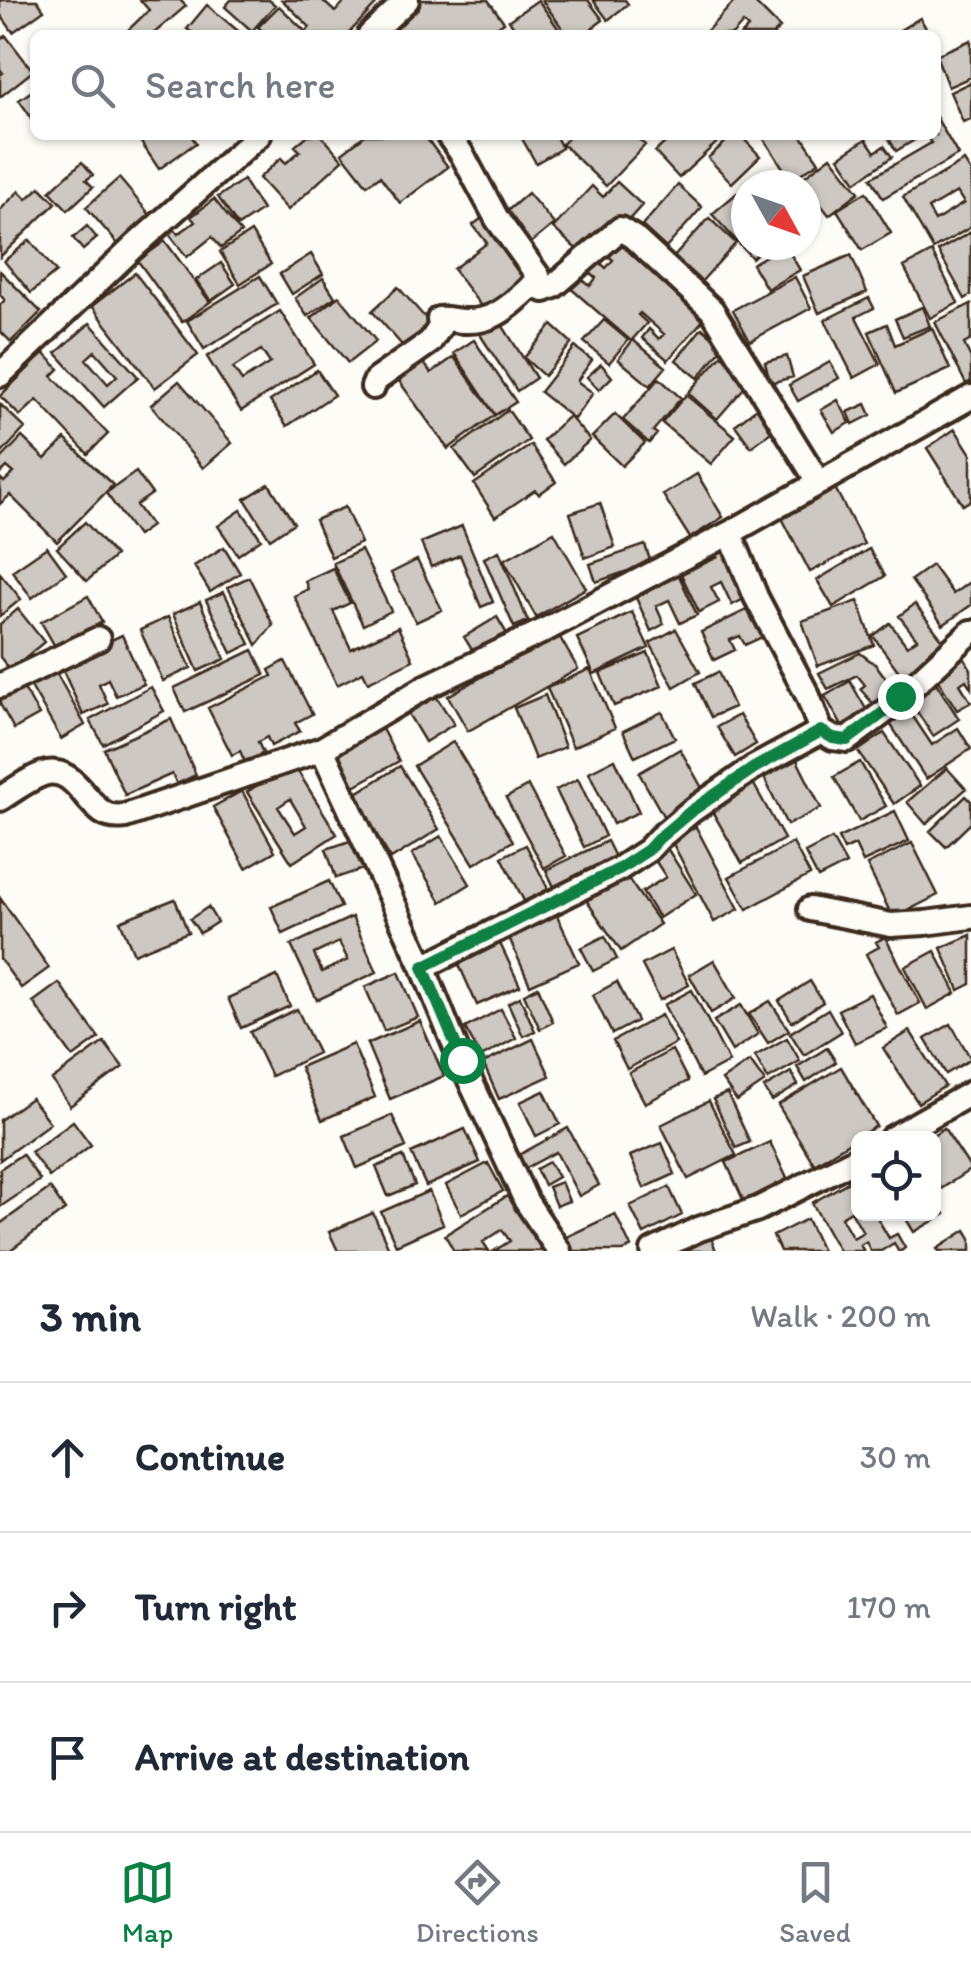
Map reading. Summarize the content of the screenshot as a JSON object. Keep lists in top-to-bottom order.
{
  "north": "bottom right",
  "page": {
    "search": "Search here",
    "heading": ["3 min", "Walk · 200 m"],
    "list": [
      ["Continue", "30 m"],
      ["Turn right", "170 m"],
      "Arrive at destination"
    ],
    "nav": ["Map", "Directions", "Saved"]
  }
}
